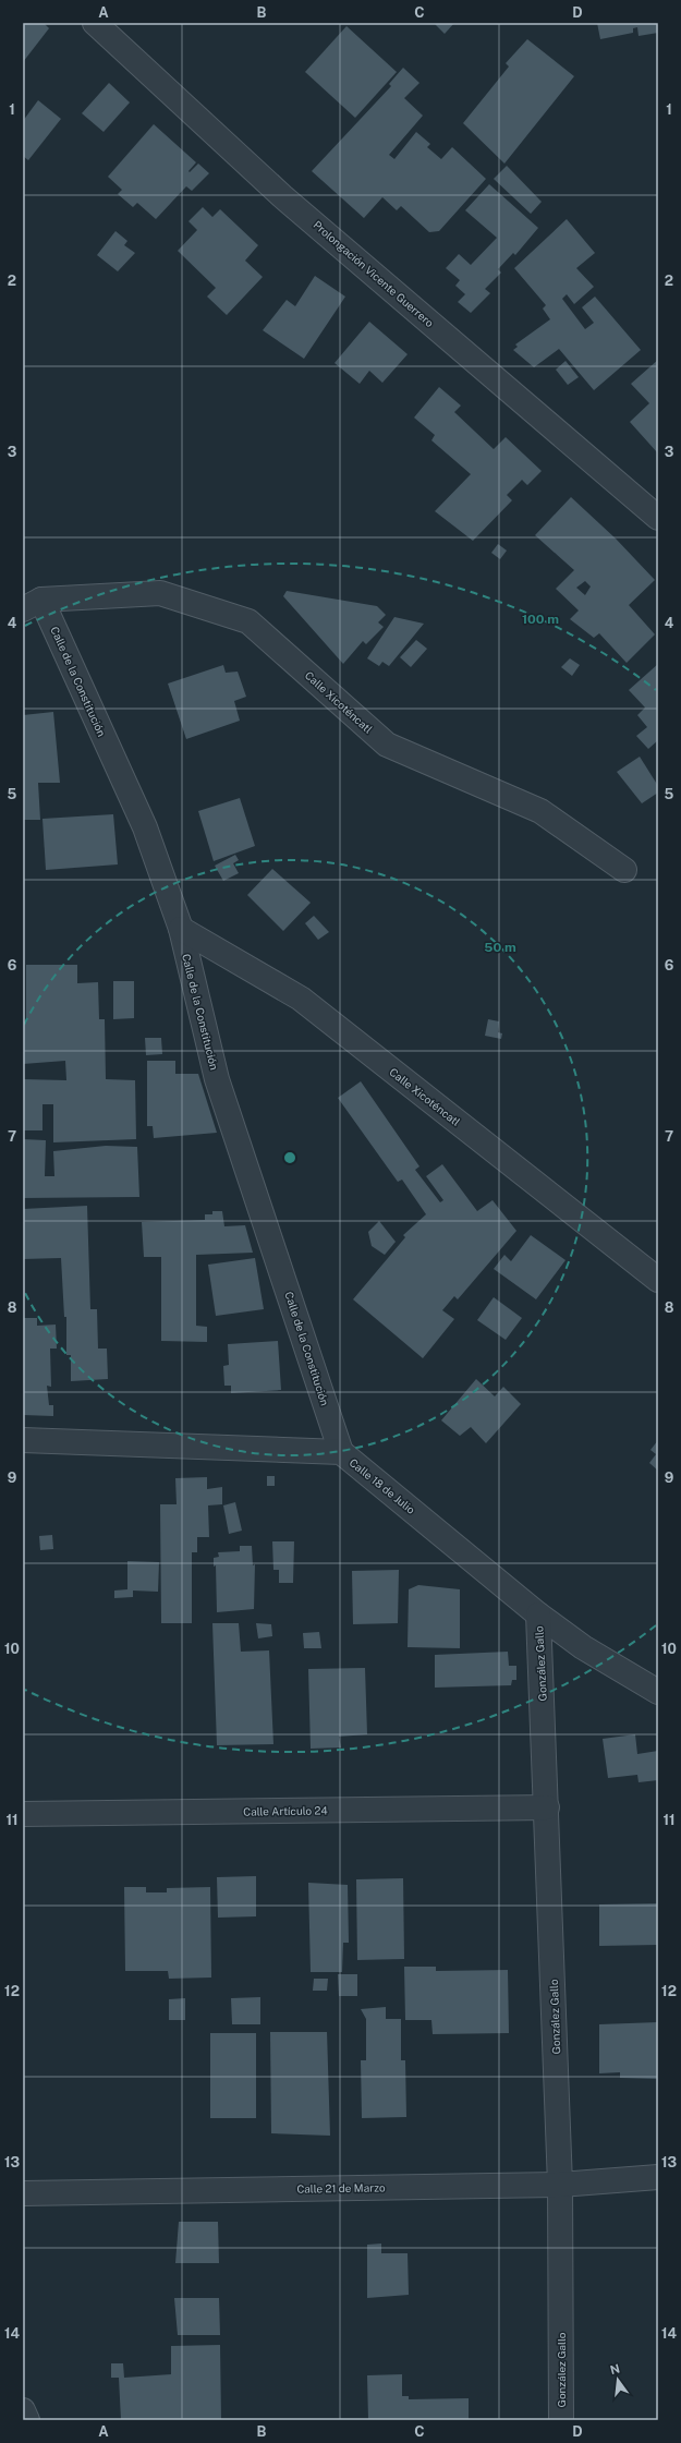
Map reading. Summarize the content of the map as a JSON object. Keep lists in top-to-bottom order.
{
  "streets": {
    "street": [
      "Prolongación Vicente Guerrero",
      "Calle de la Constitución",
      "Calle Xicoténcatl",
      "Calle 18 de Julio",
      "González Gallo",
      "Calle Artículo 24",
      "Calle 21 de Marzo"
    ]
  },
  "crossings": [
    ["Calle de la Constitución", "Calle Xicoténcatl"],
    ["Calle de la Constitución", "Calle 18 de Julio"],
    ["Calle 18 de Julio", "González Gallo"],
    ["González Gallo", "Calle Artículo 24"],
    ["González Gallo", "Calle 21 de Marzo"]
  ],
  "north": "top",
  "grid": {
    "columns": [
      "A",
      "B",
      "C",
      "D"
    ],
    "rows": [
      "1",
      "2",
      "3",
      "4",
      "5",
      "6",
      "7",
      "8",
      "9",
      "10",
      "11",
      "12",
      "13",
      "14"
    ]
  },
  "rings": ["100 m", "50 m"]
}
